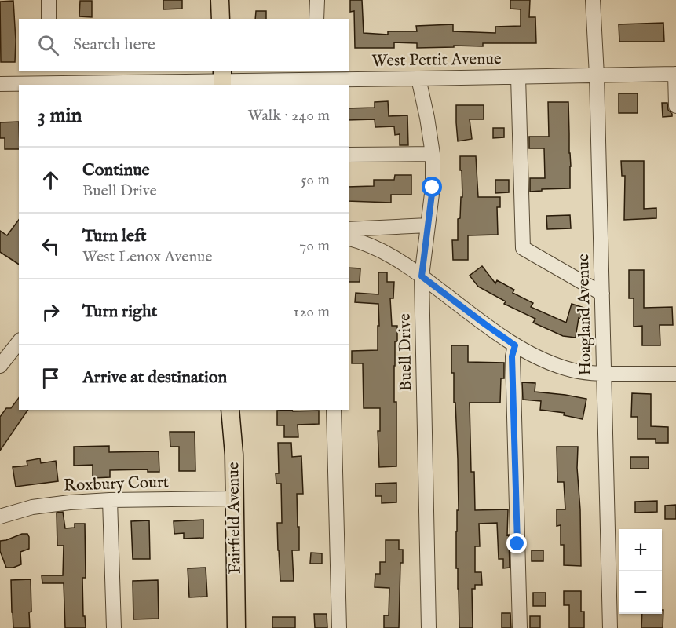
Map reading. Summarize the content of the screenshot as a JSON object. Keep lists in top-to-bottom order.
{
  "streets": {
    "main road": ["Fairfield Avenue"],
    "street": [
      "West Pettit Avenue",
      "Hoagland Avenue",
      "Buell Drive",
      "Roxbury Court"
    ]
  },
  "crossings": [
    ["West Pettit Avenue", "Hoagland Avenue"],
    ["West Pettit Avenue", "Buell Drive"],
    ["Roxbury Court", "Fairfield Avenue"]
  ],
  "page": {
    "search": "Search here",
    "heading": ["3 min", "Walk · 240 m"],
    "list": [
      ["Continue", "Buell Drive", "50 m"],
      ["Turn left", "West Lenox Avenue", "70 m"],
      ["Turn right", "120 m"],
      "Arrive at destination"
    ],
    "map_buttons": ["+", "−"]
  }
}
